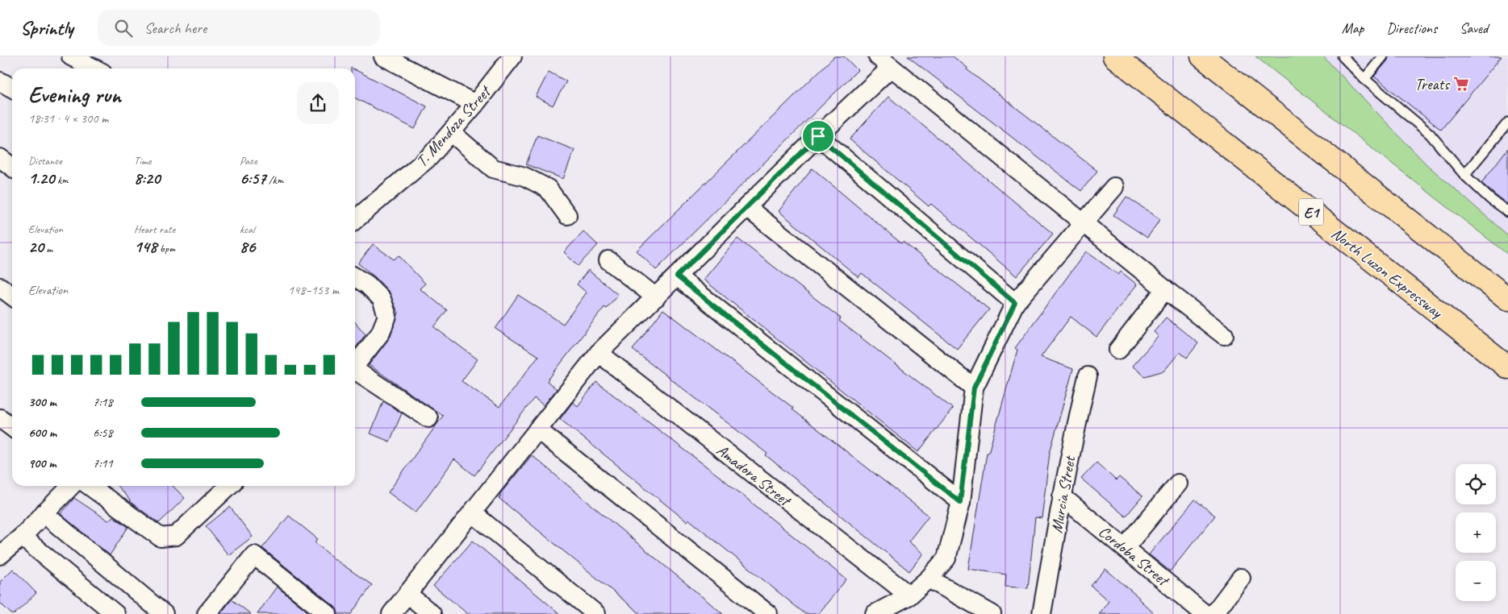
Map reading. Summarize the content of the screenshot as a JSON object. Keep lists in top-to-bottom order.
{
  "streets": {
    "highway": ["E1", "North Luzon Expressway"],
    "street": [
      "T. Mendoza Street",
      "Amadora Street",
      "Murcia Street",
      "Cordoba Street"
    ]
  },
  "crossings": [
    ["Murcia Street", "Cordoba Street"]
  ],
  "places": {
    "supermarket": ["Treats"]
  },
  "page": {
    "header": "Sprintly",
    "search": "Search here",
    "nav": ["Map", "Directions", "Saved"],
    "heading": ["Evening run", "18:31 · 4 × 300 m"],
    "stats": [
      ["Distance", "1.20 km"],
      ["Time", "8:20"],
      ["Pace", "6:57 /km"],
      ["Elevation", "20 m"],
      ["Heart rate", "148 bpm"],
      ["kcal", "86"]
    ],
    "chart": ["Elevation", "148–153 m"],
    "list": [
      {
        "name": "300 m",
        "note": "7:18"
      },
      {
        "name": "600 m",
        "note": "6:58"
      },
      {
        "name": "900 m",
        "note": "7:11"
      }
    ],
    "map_buttons": ["+", "−"]
  }
}
